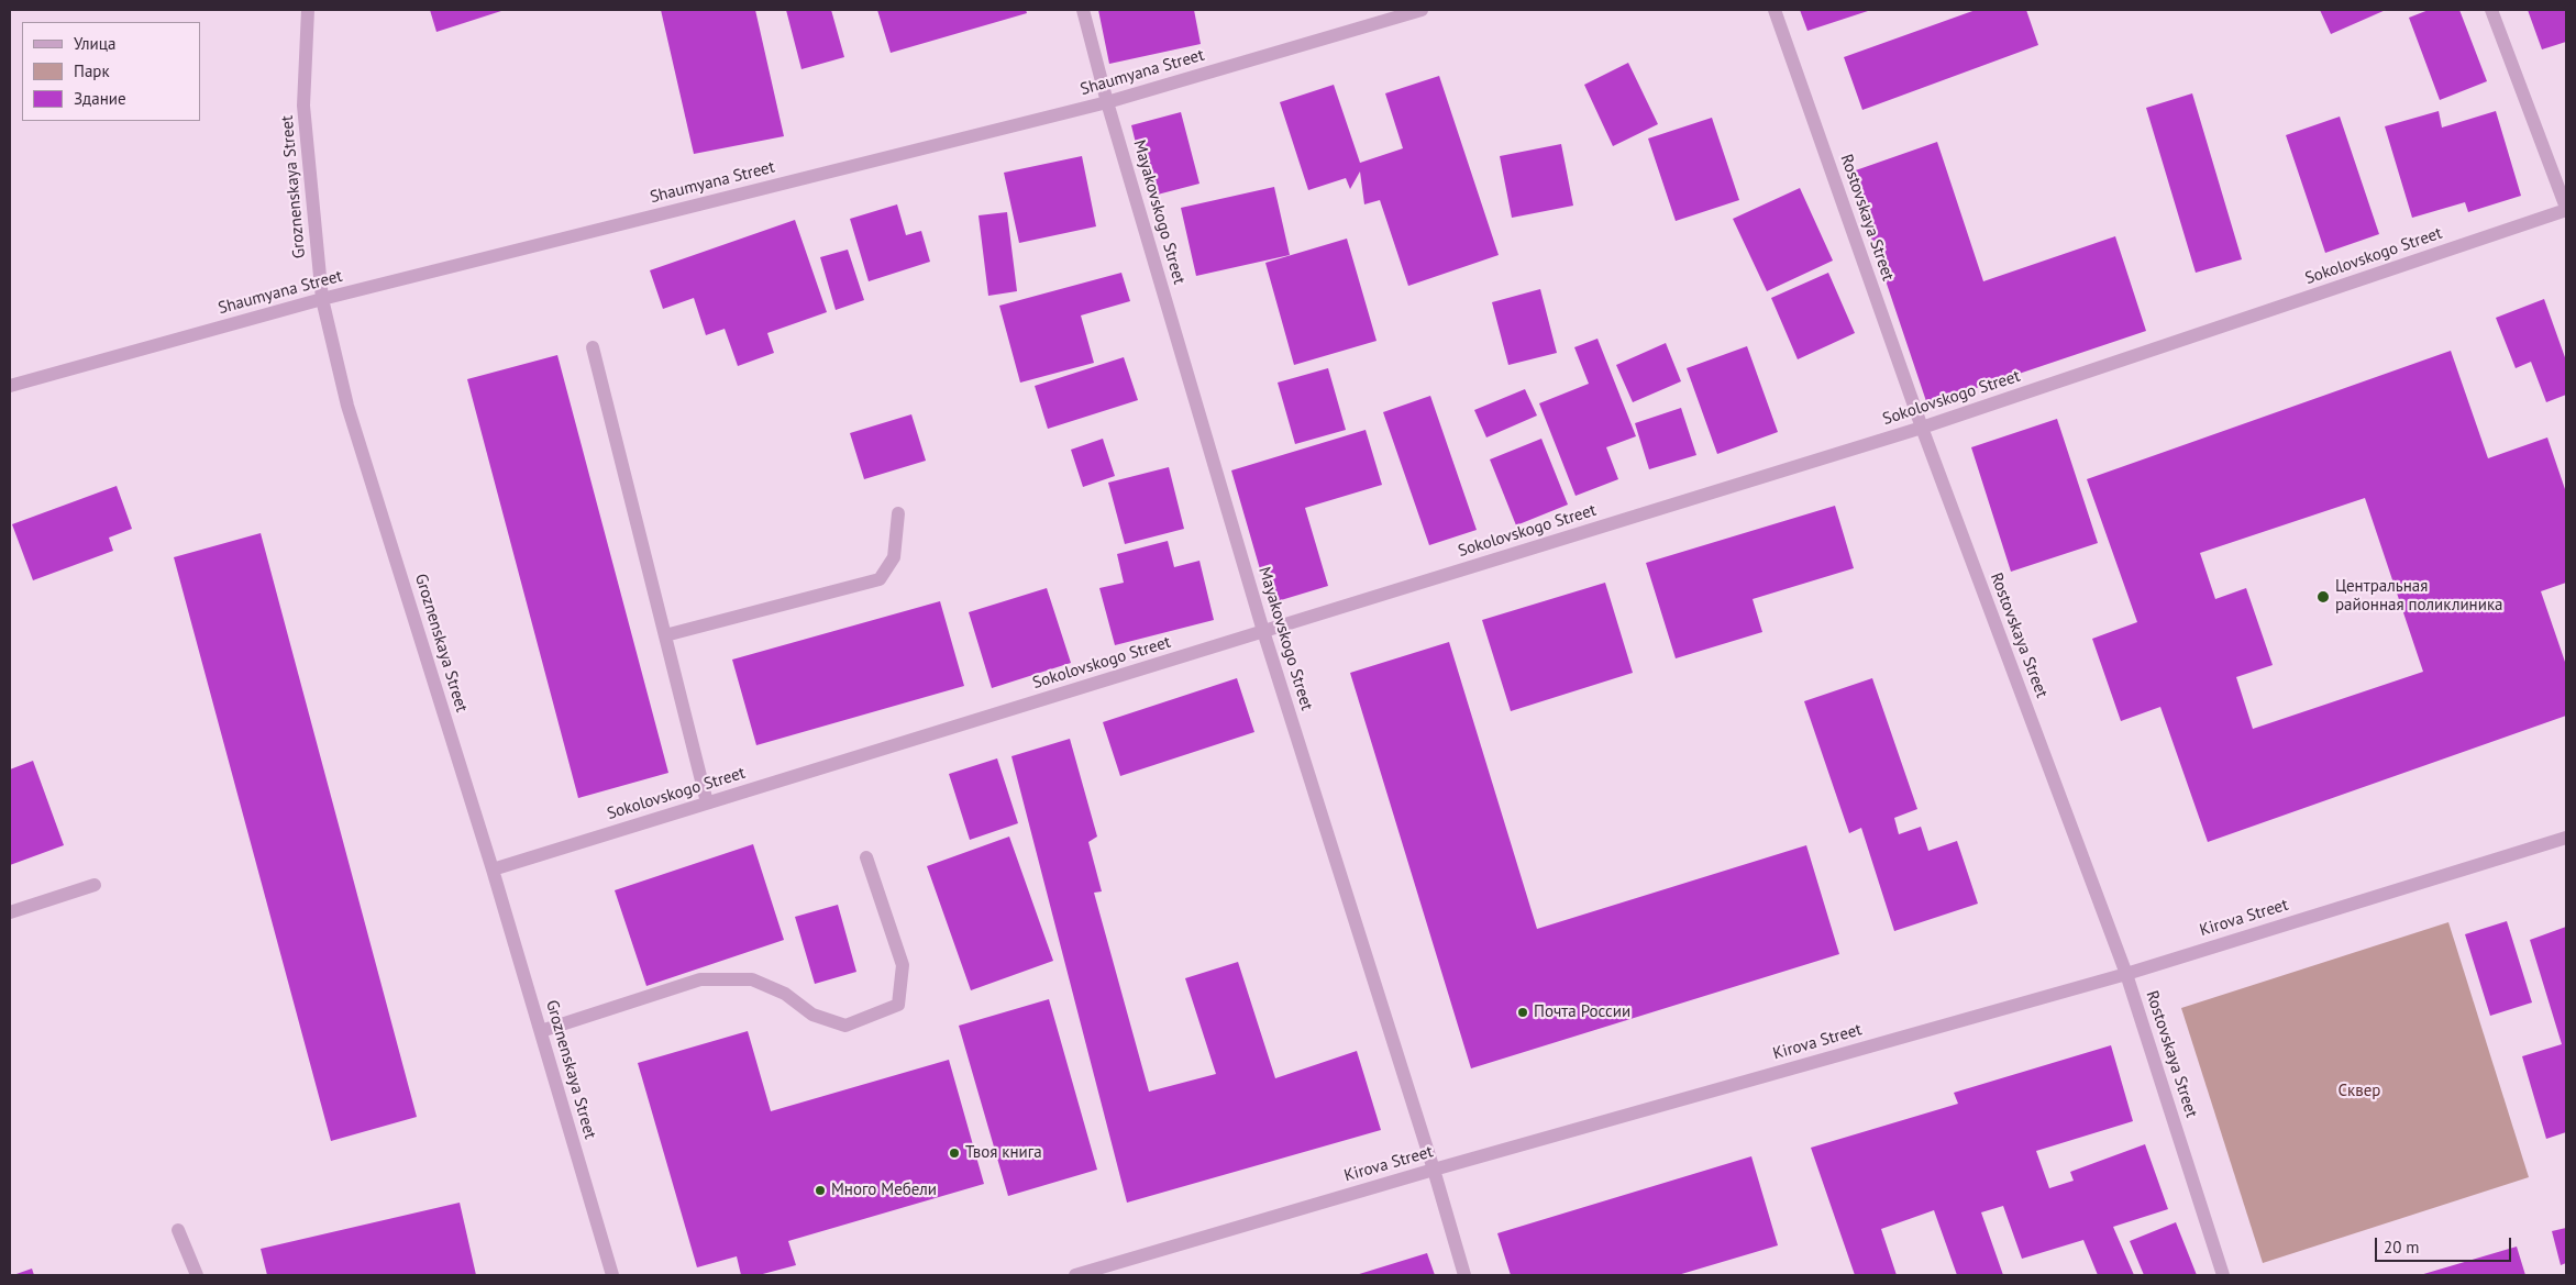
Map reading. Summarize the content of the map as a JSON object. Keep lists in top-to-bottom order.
{
  "streets": {
    "street": [
      "Shaumyana Street",
      "Groznenskaya Street",
      "Mayakovskogo Street",
      "Rostovskaya Street",
      "Sokolovskogo Street",
      "Kirova Street"
    ]
  },
  "crossings": [
    ["Shaumyana Street", "Groznenskaya Street"],
    ["Shaumyana Street", "Mayakovskogo Street"],
    ["Groznenskaya Street", "Sokolovskogo Street"],
    ["Mayakovskogo Street", "Sokolovskogo Street"],
    ["Mayakovskogo Street", "Kirova Street"],
    ["Rostovskaya Street", "Sokolovskogo Street"],
    ["Rostovskaya Street", "Kirova Street"]
  ],
  "parks": ["Сквер"],
  "places": [
    "Центральная районная поликлиника",
    "Почта России",
    "Твоя книга",
    "Много Мебели"
  ],
  "legend": ["Улица", "Парк", "Здание"],
  "scale_bar": "20 m"
}
